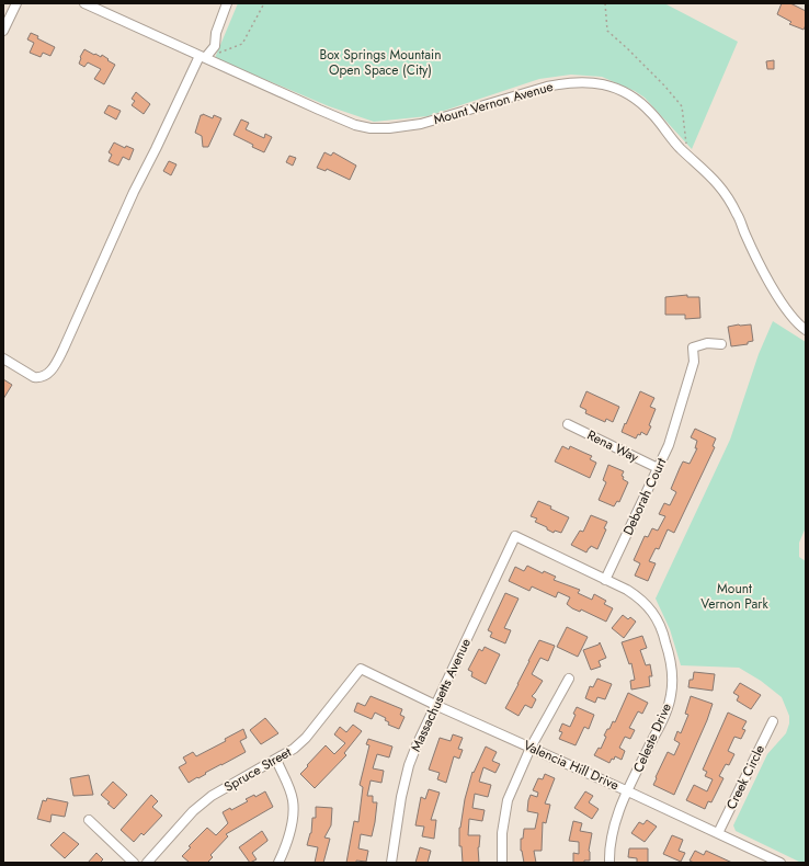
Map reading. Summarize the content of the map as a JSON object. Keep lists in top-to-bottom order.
{
  "streets": {
    "street": [
      "Mount Vernon Avenue",
      "Rena Way",
      "Deborah Court",
      "Massachusetts Avenue",
      "Celeste Drive",
      "Valencia Hill Drive",
      "Spruce Street",
      "Creek Circle"
    ]
  },
  "crossings": [
    ["Rena Way", "Deborah Court"],
    ["Deborah Court", "Celeste Drive"],
    ["Massachusetts Avenue", "Celeste Drive"],
    ["Massachusetts Avenue", "Valencia Hill Drive"],
    ["Celeste Drive", "Valencia Hill Drive"],
    ["Valencia Hill Drive", "Spruce Street"],
    ["Valencia Hill Drive", "Creek Circle"]
  ],
  "parks": ["Box Springs Mountain Open Space (City)", "Mount Vernon Park"]
}
